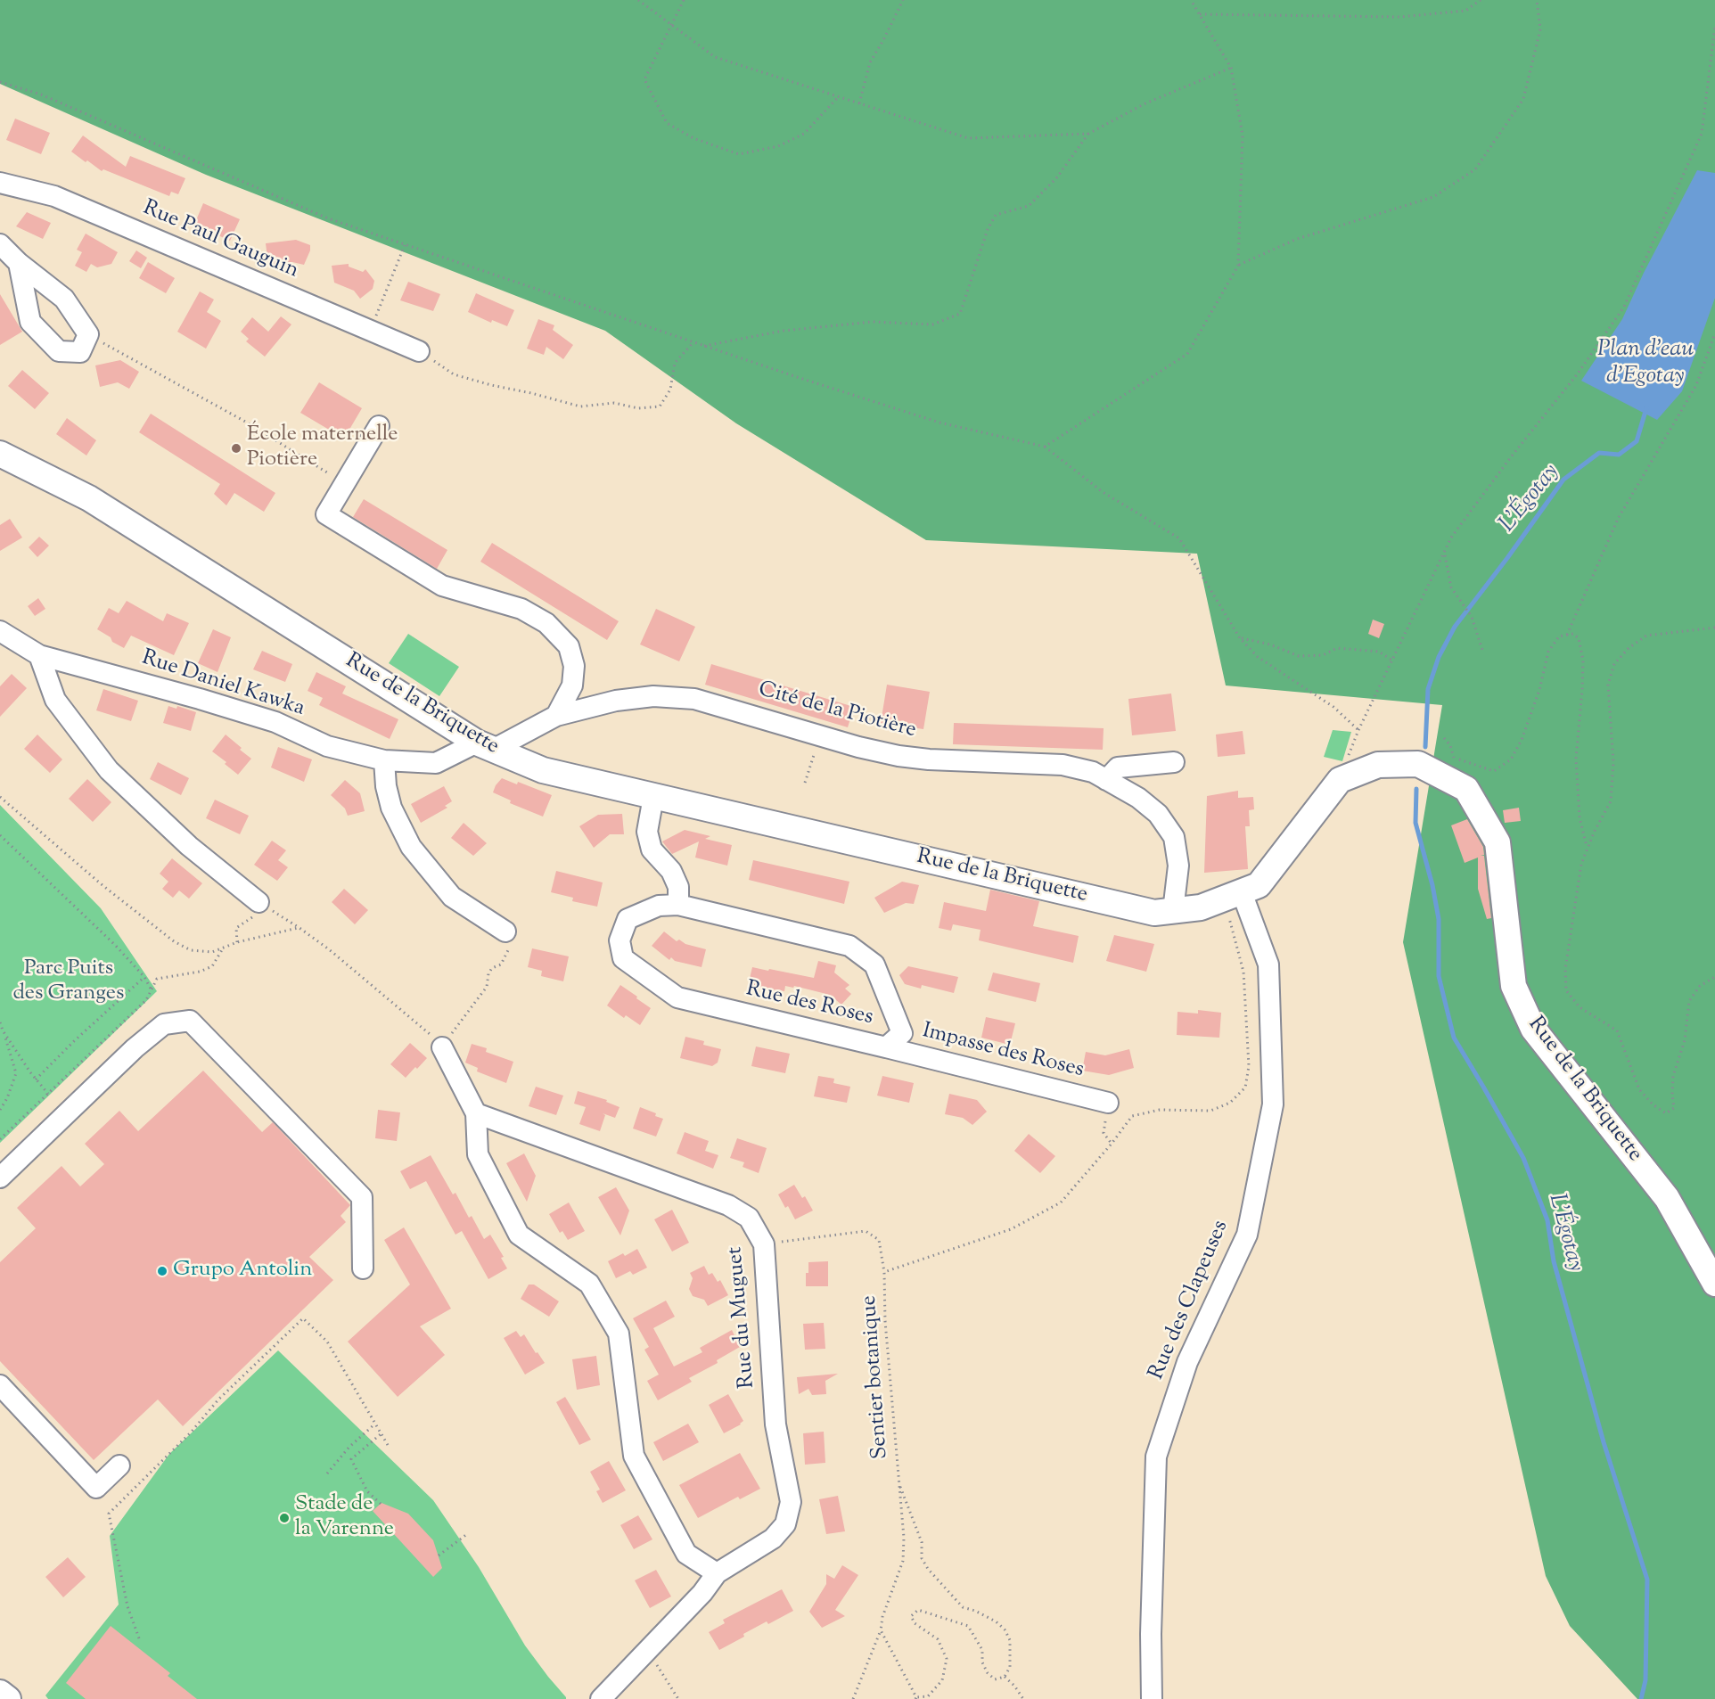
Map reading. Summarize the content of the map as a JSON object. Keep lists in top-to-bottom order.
{
  "streets": {
    "main road": ["Rue de la Briquette"],
    "street": [
      "Rue Paul Gauguin",
      "Rue Daniel Kawka",
      "Cité de la Piotière",
      "Rue des Roses",
      "Impasse des Roses",
      "Rue des Clapeuses",
      "Rue du Muguet"
    ],
    "path": ["Sentier botanique"]
  },
  "crossings": [
    ["Rue Daniel Kawka", "Rue de la Briquette"],
    ["Rue Daniel Kawka", "Cité de la Piotière"],
    ["Rue de la Briquette", "Cité de la Piotière"],
    ["Rue de la Briquette", "Rue des Clapeuses"],
    ["Rue de la Briquette", "Sentier botanique"],
    ["Rue des Roses", "Impasse des Roses"],
    ["Rue des Clapeuses", "Sentier botanique"]
  ],
  "water": ["Plan d'eau d'Egotay", "L'Égotay"],
  "parks": ["Parc Puits des Granges"],
  "places": ["École maternelle Piotière", "Grupo Antolin", "Stade de la Varenne"]
}
